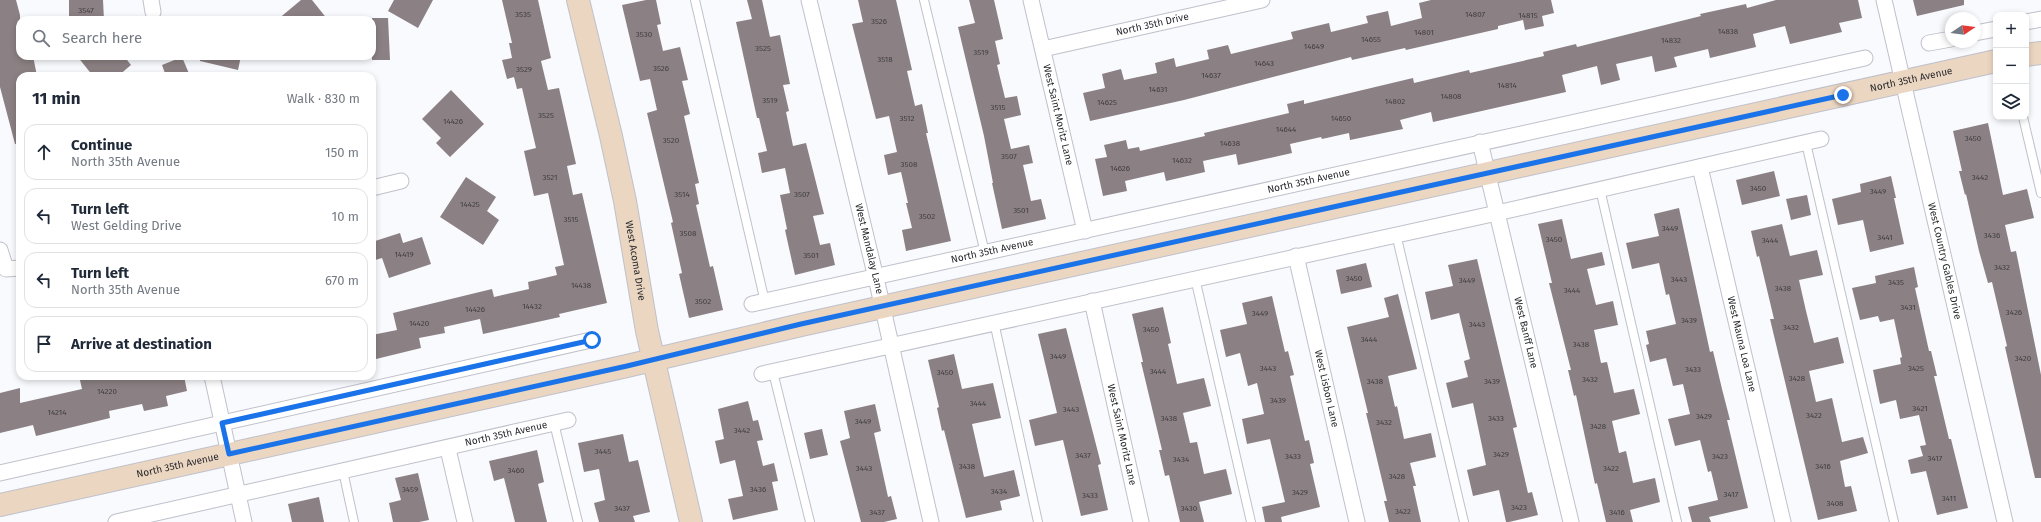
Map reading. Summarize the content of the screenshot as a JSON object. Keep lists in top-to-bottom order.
{
  "streets": {
    "main road": ["North 35th Avenue", "West Acoma Drive"],
    "street": [
      "North 35th Drive",
      "West Saint Moritz Lane",
      "West Mandalay Lane",
      "West Country Gables Drive",
      "West Banff Lane",
      "West Mauna Loa Lane",
      "West Lisbon Lane"
    ]
  },
  "crossings": [
    ["North 35th Drive", "West Saint Moritz Lane"],
    ["North 35th Avenue", "West Saint Moritz Lane"],
    ["North 35th Avenue", "West Mandalay Lane"],
    ["North 35th Avenue", "West Acoma Drive"],
    ["North 35th Avenue", "West Country Gables Drive"],
    ["North 35th Avenue", "West Banff Lane"]
  ],
  "house_numbers": [
    "3547",
    "3535",
    "14807",
    "14815",
    "3526",
    "14838",
    "14801",
    "3530",
    "14655",
    "14832",
    "14649",
    "3525",
    "3519",
    "3518",
    "14643",
    "3526",
    "3529",
    "14637",
    "14814",
    "14631",
    "14808",
    "3519",
    "14802",
    "14625",
    "3515",
    "3525",
    "3512",
    "14650",
    "14426",
    "14644",
    "3450",
    "3520",
    "14638",
    "3507",
    "14632",
    "3508",
    "14626",
    "3521",
    "3442",
    "3450",
    "3449",
    "3514",
    "3507",
    "14425",
    "3501",
    "3502",
    "3515",
    "3449",
    "3508",
    "3436",
    "3441",
    "3450",
    "3444",
    "14419",
    "3501",
    "3432",
    "3450",
    "3443",
    "3449",
    "3435",
    "14438",
    "3438",
    "3444",
    "3502",
    "14432",
    "3431",
    "14426",
    "3426",
    "3449",
    "3439",
    "14420",
    "3443",
    "3432",
    "3450",
    "3444",
    "3438",
    "3449",
    "3420",
    "3443",
    "3425",
    "3433",
    "3444",
    "3450",
    "3428",
    "3432",
    "3438",
    "3439",
    "14220",
    "3439",
    "3444",
    "3421",
    "3443",
    "14214",
    "3422",
    "3429",
    "3438",
    "3433",
    "3449",
    "3432",
    "3428",
    "3442",
    "3445",
    "3429",
    "3437",
    "3433",
    "3423",
    "3417",
    "3434",
    "3438",
    "3416",
    "3443",
    "3422",
    "3460",
    "3428",
    "3459",
    "3436",
    "3434",
    "3429",
    "3417",
    "3433",
    "3411",
    "3408",
    "3423",
    "3437",
    "3430",
    "3422",
    "3437",
    "3416"
  ],
  "north": "right",
  "page": {
    "map_buttons": ["+", "−"],
    "search": "Search here",
    "heading": ["11 min", "Walk · 830 m"],
    "list": [
      ["Continue", "North 35th Avenue", "150 m"],
      ["Turn left", "West Gelding Drive", "10 m"],
      ["Turn left", "North 35th Avenue", "670 m"],
      "Arrive at destination"
    ]
  }
}
